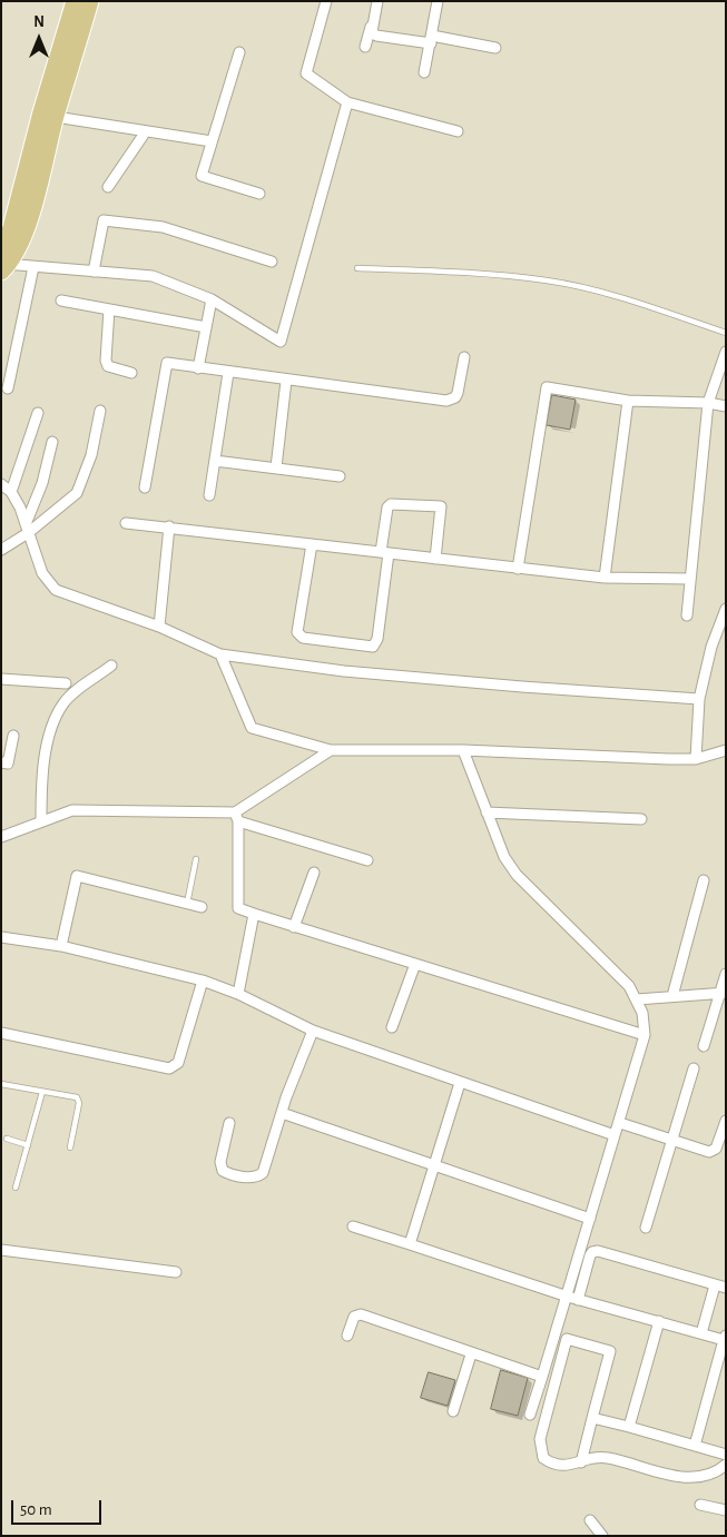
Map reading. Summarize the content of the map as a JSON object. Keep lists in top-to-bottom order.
{
  "scale_bar": "50 m",
  "north": "top"
}
